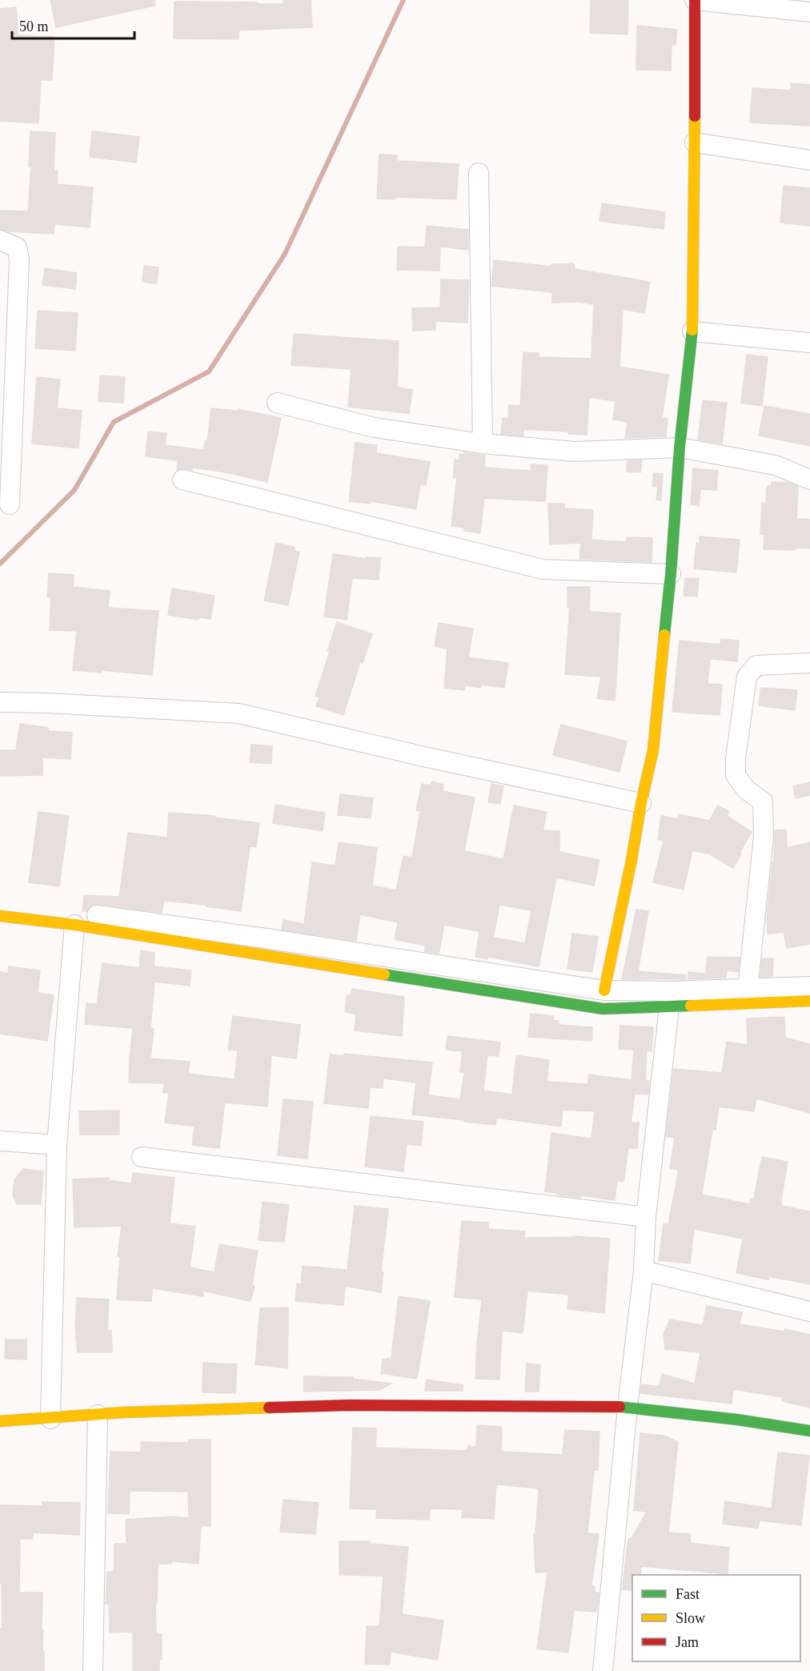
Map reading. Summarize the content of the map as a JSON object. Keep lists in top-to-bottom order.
{
  "legend": ["Fast", "Slow", "Jam"],
  "scale_bar": "50 m"
}
